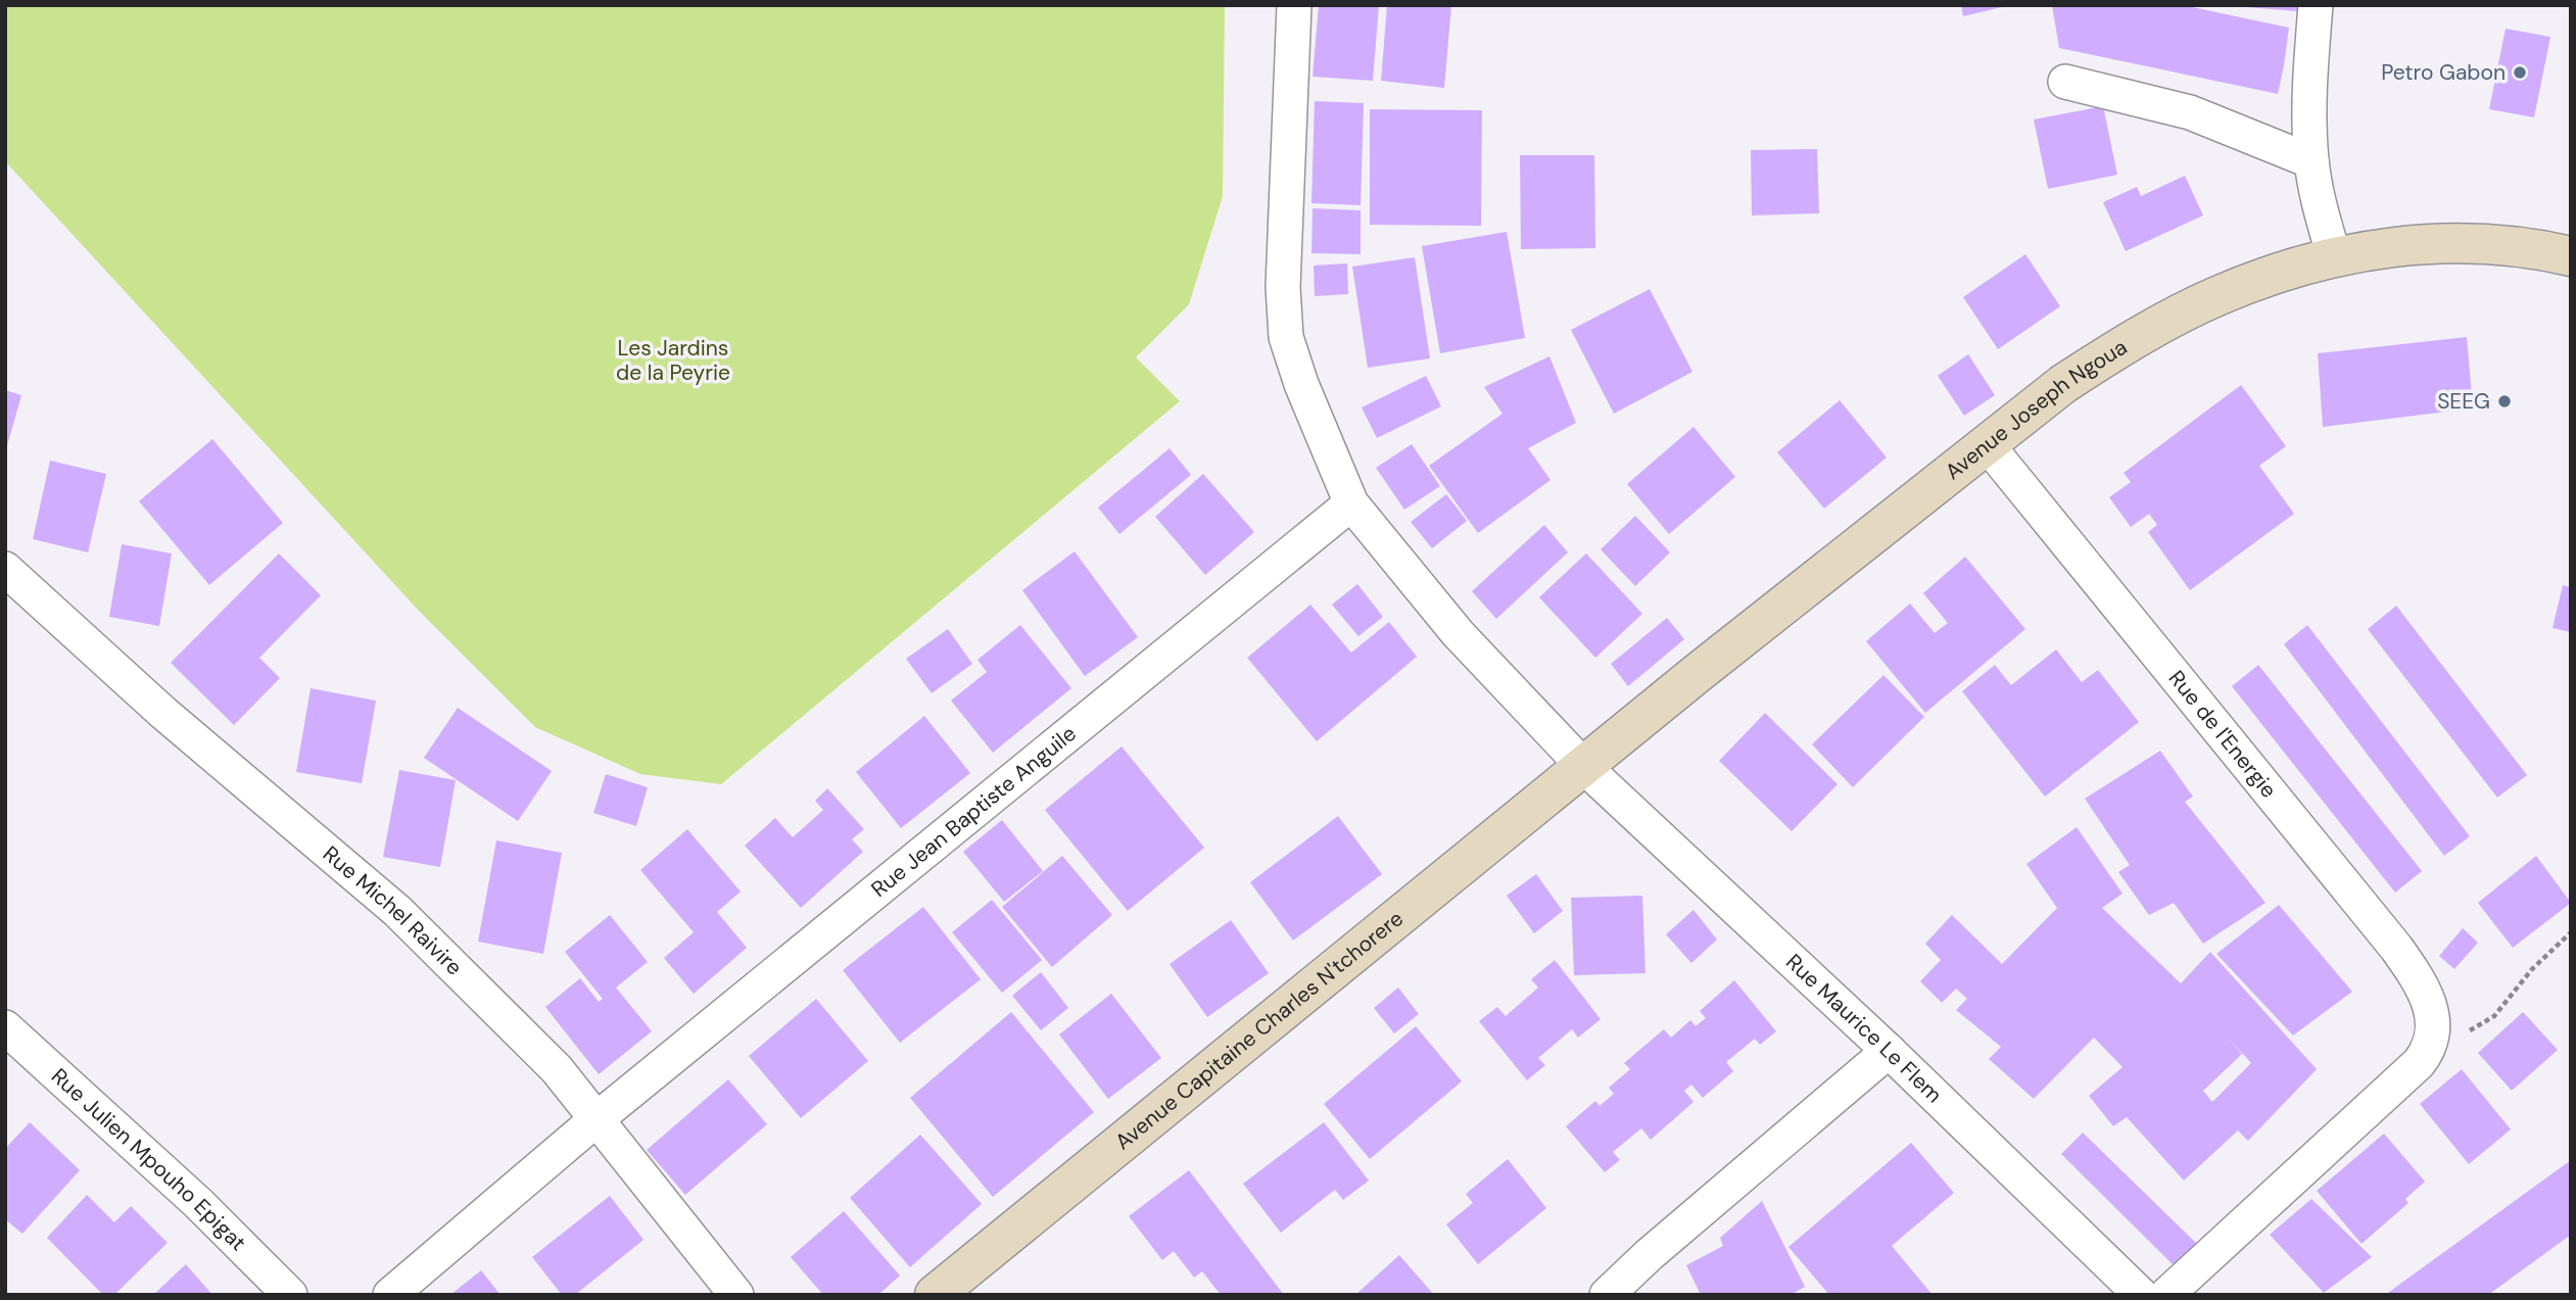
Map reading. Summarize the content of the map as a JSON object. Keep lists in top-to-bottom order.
{
  "streets": {
    "main road": ["Avenue Joseph Ngoua", "Avenue Capitaine Charles N'tchorere"],
    "street": [
      "Rue de l'Energie",
      "Rue Jean Baptiste Anguile",
      "Rue Michel Raivire",
      "Rue Maurice Le Flem",
      "Rue Julien Mpouho Epigat"
    ]
  },
  "crossings": [
    ["Avenue Joseph Ngoua", "Rue de l'Energie"],
    ["Avenue Joseph Ngoua", "Rue Maurice Le Flem"],
    ["Avenue Joseph Ngoua", "Avenue Capitaine Charles N'tchorere"],
    ["Rue Jean Baptiste Anguile", "Rue Michel Raivire"],
    ["Rue Jean Baptiste Anguile", "Rue Maurice Le Flem"],
    ["Rue Maurice Le Flem", "Avenue Capitaine Charles N'tchorere"]
  ],
  "parks": ["Les Jardins de la Peyrie"],
  "places": ["Petro Gabon", "SEEG"]
}
